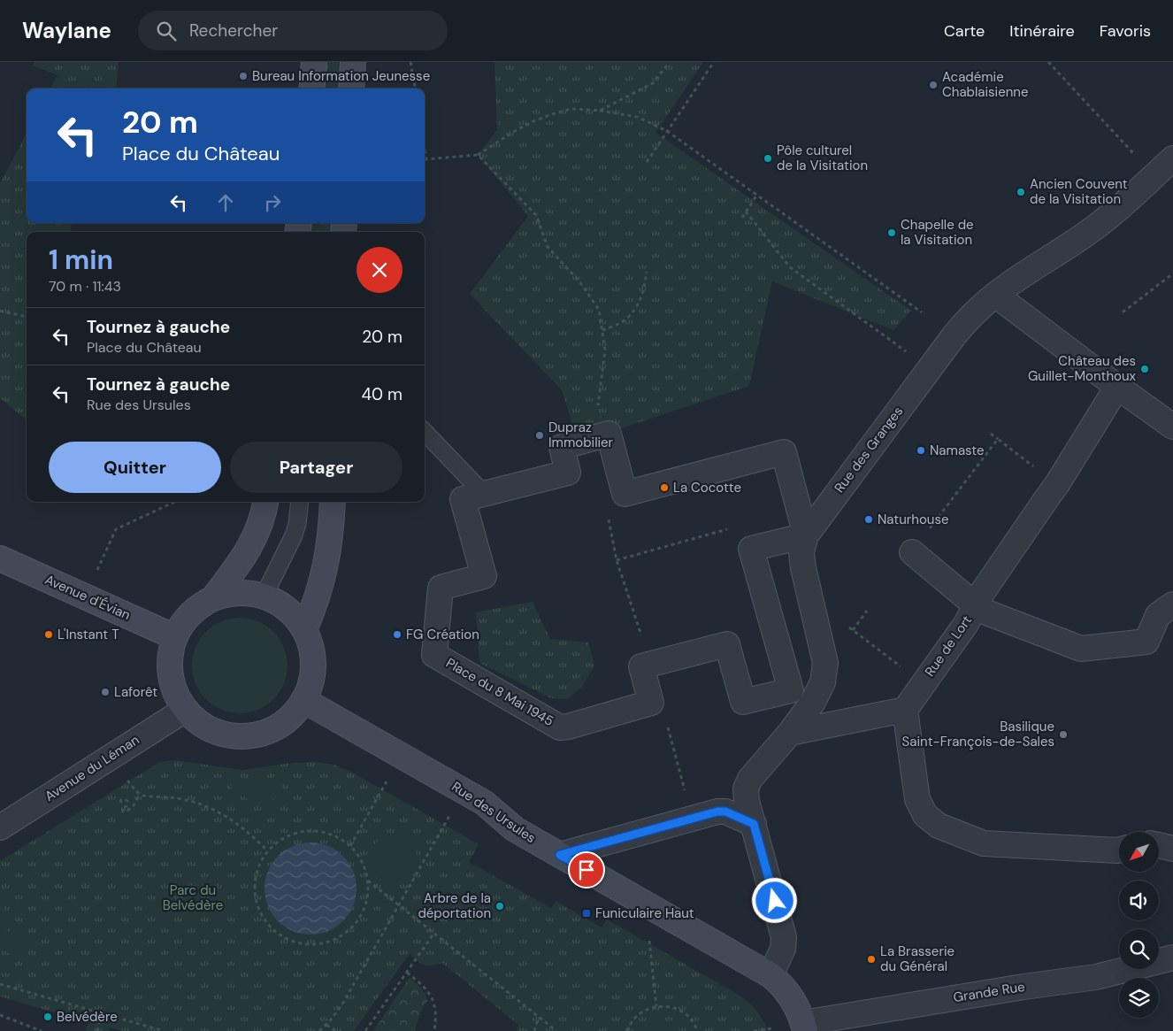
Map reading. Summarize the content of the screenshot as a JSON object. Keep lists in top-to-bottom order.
{
  "streets": {
    "street": [
      "Rue des Granges",
      "Avenue d'Évian",
      "Rue de Lort",
      "Place du 8 Mai 1945",
      "Avenue du Léman",
      "Rue des Ursules",
      "Grande Rue"
    ]
  },
  "crossings": [
    ["Rue des Granges", "Place du 8 Mai 1945"],
    ["Rue des Granges", "Rue des Ursules"],
    ["Avenue d'Évian", "Avenue du Léman"],
    ["Avenue d'Évian", "Rue des Ursules"],
    ["Avenue du Léman", "Rue des Ursules"],
    ["Rue des Ursules", "Grande Rue"]
  ],
  "parks": ["Parc du Belvédère"],
  "places": {
    "other": [
      "Bureau Information Jeunesse",
      "Académie Chablaisienne",
      "Pôle culturel de la Visitation",
      "Ancien Couvent de la Visitation",
      "Chapelle de la Visitation",
      "Château des Guillet-Monthoux",
      "Dupraz Immobilier",
      "Namaste",
      "La Cocotte",
      "Naturhouse",
      "L'Instant T",
      "FG Création",
      "Laforêt",
      "Basilique Saint-François-de-Sales",
      "Arbre de la déportation",
      "La Brasserie du Général",
      "Belvédère"
    ],
    "transit": ["Funiculaire Haut"]
  },
  "north": "bottom left",
  "page": {
    "header": "Waylane",
    "search": "Rechercher",
    "nav": ["Carte", "Itinéraire", "Favoris"],
    "turn": ["20 m", "Place du Château"],
    "heading": ["1 min", "70 m · 11:43"],
    "list": [
      {
        "name": "Tournez à gauche",
        "note": "Place du Château",
        "value": "20 m"
      },
      {
        "name": "Tournez à gauche",
        "note": "Rue des Ursules",
        "value": "40 m"
      }
    ],
    "buttons": ["Quitter", "Partager"]
  }
}
